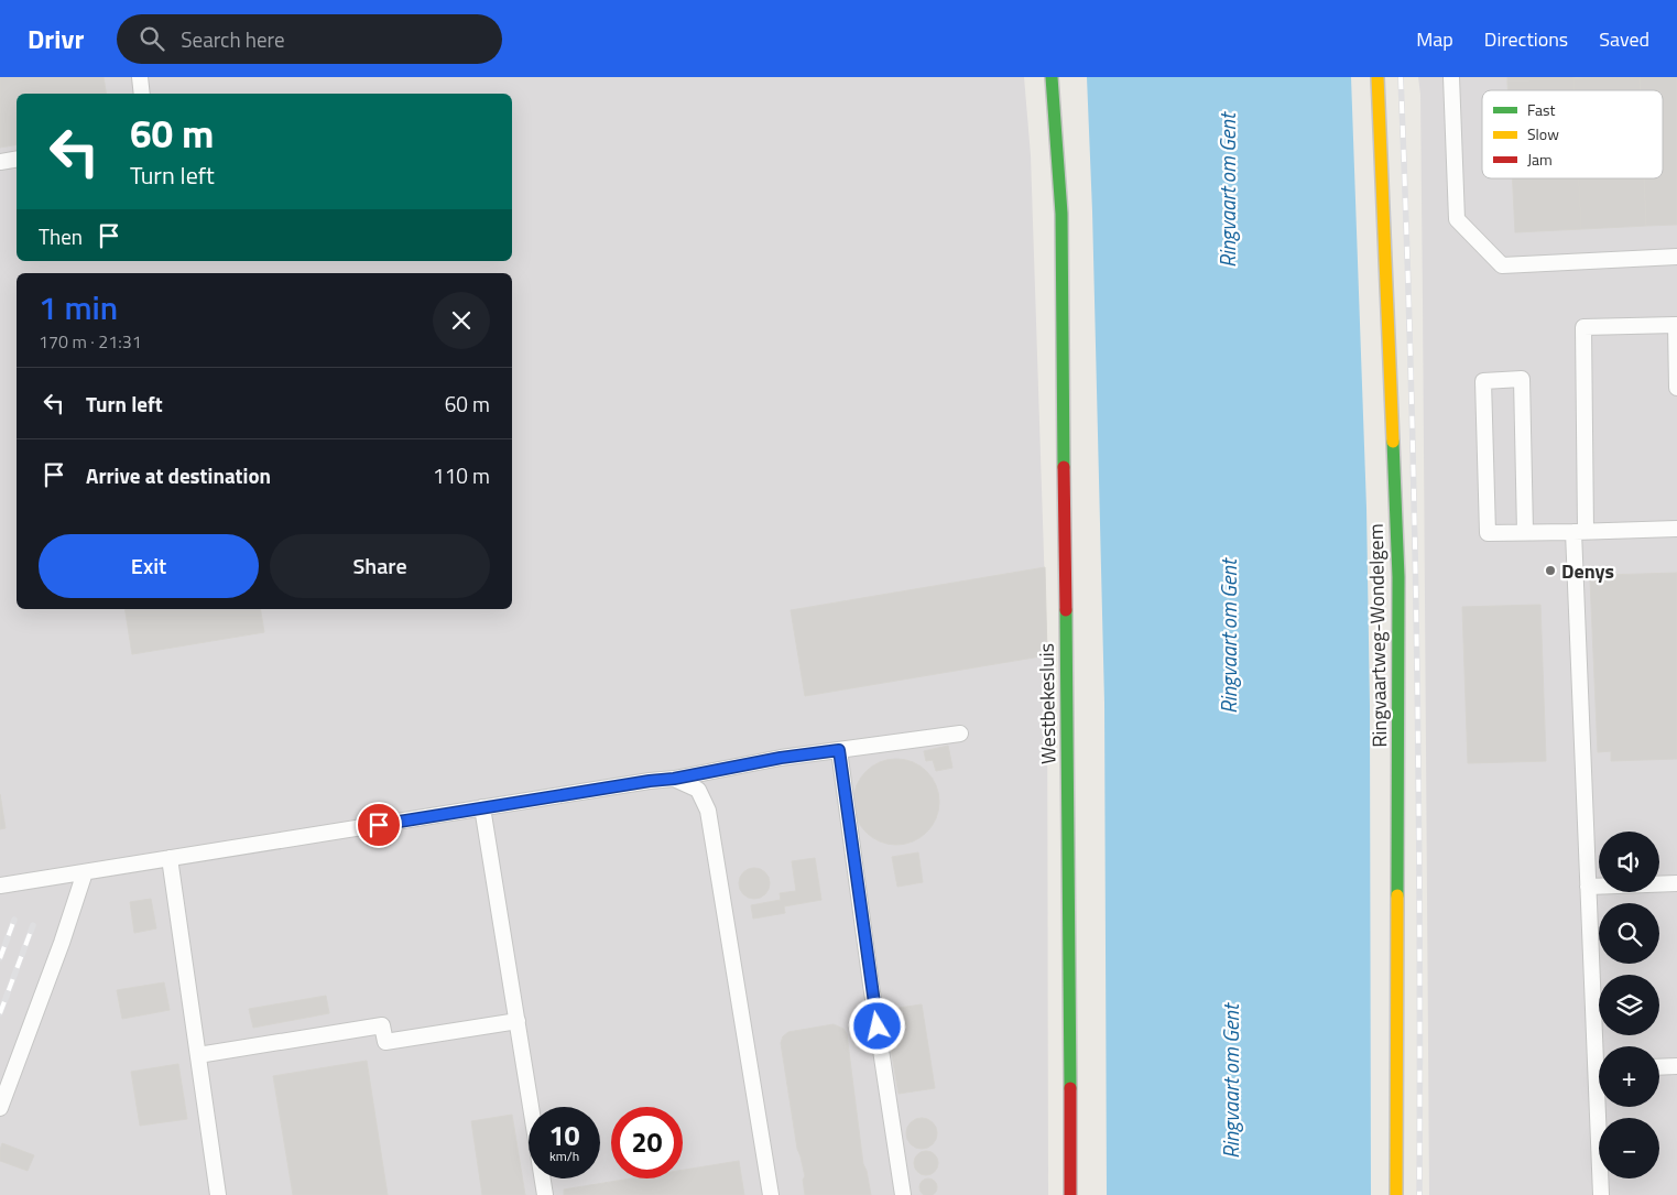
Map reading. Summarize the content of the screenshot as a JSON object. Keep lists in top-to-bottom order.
{
  "streets": {
    "street": ["Ringvaartweg-Wondelgem", "Westbekesluis"]
  },
  "water": ["Ringvaart om Gent"],
  "places": ["Denys"],
  "legend": ["Fast", "Slow", "Jam"],
  "page": {
    "header": "Drivr",
    "search": "Search here",
    "nav": ["Map", "Directions", "Saved"],
    "turn": ["60 m", "Turn left"],
    "then": "Then",
    "heading": ["1 min", "170 m · 21:31"],
    "list": [
      {
        "name": "Turn left",
        "value": "60 m"
      },
      {
        "name": "Arrive at destination",
        "value": "110 m"
      }
    ],
    "buttons": ["Exit", "Share"],
    "map_buttons": ["+", "−"],
    "speed": "10 km/h",
    "limit": "20"
  }
}
